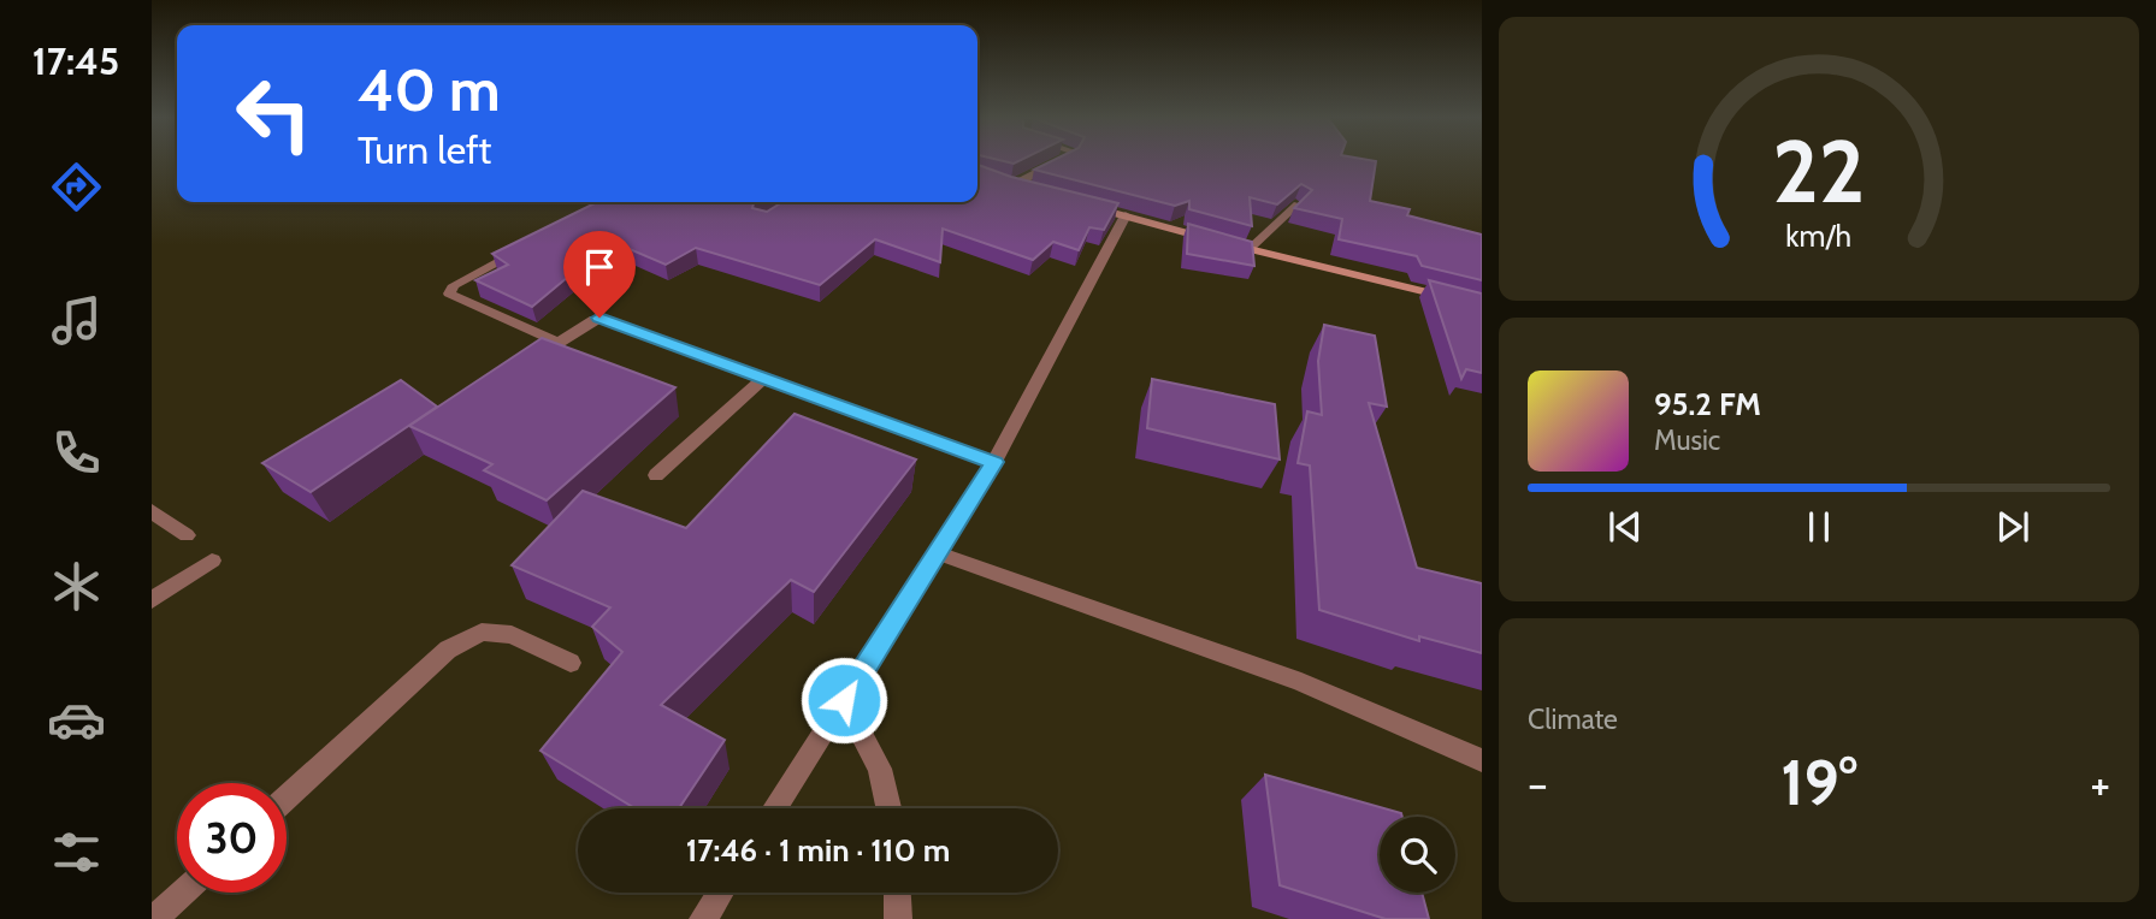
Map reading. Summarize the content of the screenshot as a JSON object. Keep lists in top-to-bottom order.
{
  "page": {
    "tabs": "17:45",
    "turn": ["40 m", "Turn left"],
    "song": ["95.2 FM", "Music"],
    "tile": "Climate",
    "heat": ["−", "19°", "+"],
    "limit": "30",
    "trip": "17:46 · 1 min · 110 m",
    "gauge": ["22", "km/h"]
  }
}
